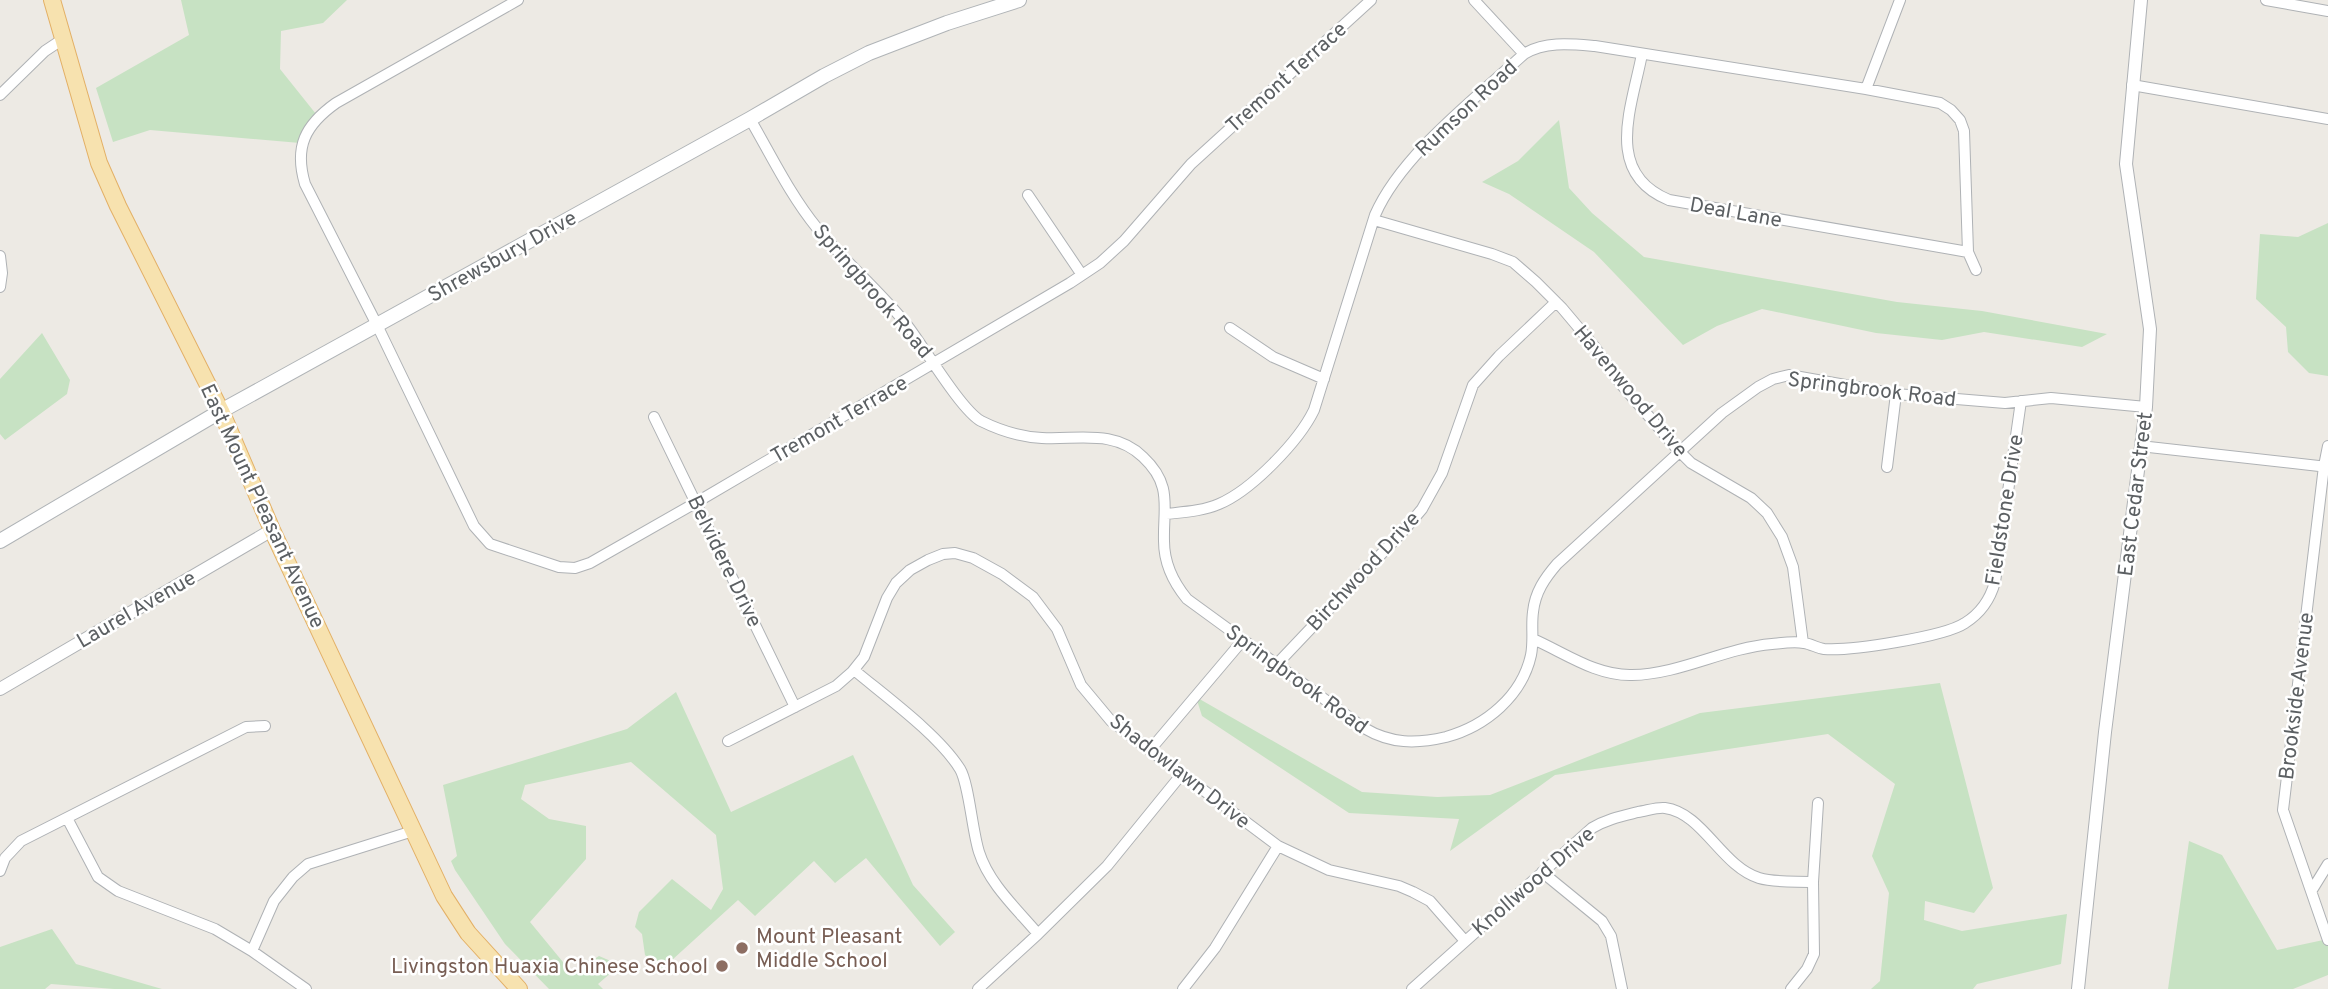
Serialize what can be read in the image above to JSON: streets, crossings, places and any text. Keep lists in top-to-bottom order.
{
  "streets": {
    "main road": ["Shrewsbury Drive", "East Mount Pleasant Avenue"],
    "street": [
      "Tremont Terrace",
      "Rumson Road",
      "Deal Lane",
      "Springbrook Road",
      "Havenwood Drive",
      "East Cedar Street",
      "Fieldstone Drive",
      "Belvidere Drive",
      "Birchwood Drive",
      "Laurel Avenue",
      "Brookside Avenue",
      "Shadowlawn Drive",
      "Knollwood Drive"
    ]
  },
  "crossings": [
    ["Tremont Terrace", "Shrewsbury Drive"],
    ["Tremont Terrace", "Springbrook Road"],
    ["Tremont Terrace", "Belvidere Drive"],
    ["Rumson Road", "Deal Lane"],
    ["Rumson Road", "Springbrook Road"],
    ["Rumson Road", "Havenwood Drive"],
    ["Shrewsbury Drive", "Springbrook Road"],
    ["Shrewsbury Drive", "East Mount Pleasant Avenue"],
    ["Springbrook Road", "Havenwood Drive"],
    ["Springbrook Road", "East Cedar Street"],
    ["Springbrook Road", "Fieldstone Drive"],
    ["Springbrook Road", "Birchwood Drive"],
    ["Havenwood Drive", "Fieldstone Drive"],
    ["Havenwood Drive", "Birchwood Drive"],
    ["East Mount Pleasant Avenue", "Laurel Avenue"],
    ["Belvidere Drive", "Shadowlawn Drive"],
    ["Shadowlawn Drive", "Knollwood Drive"]
  ],
  "places": ["Mount Pleasant Middle School", "Livingston Huaxia Chinese School"]
}
